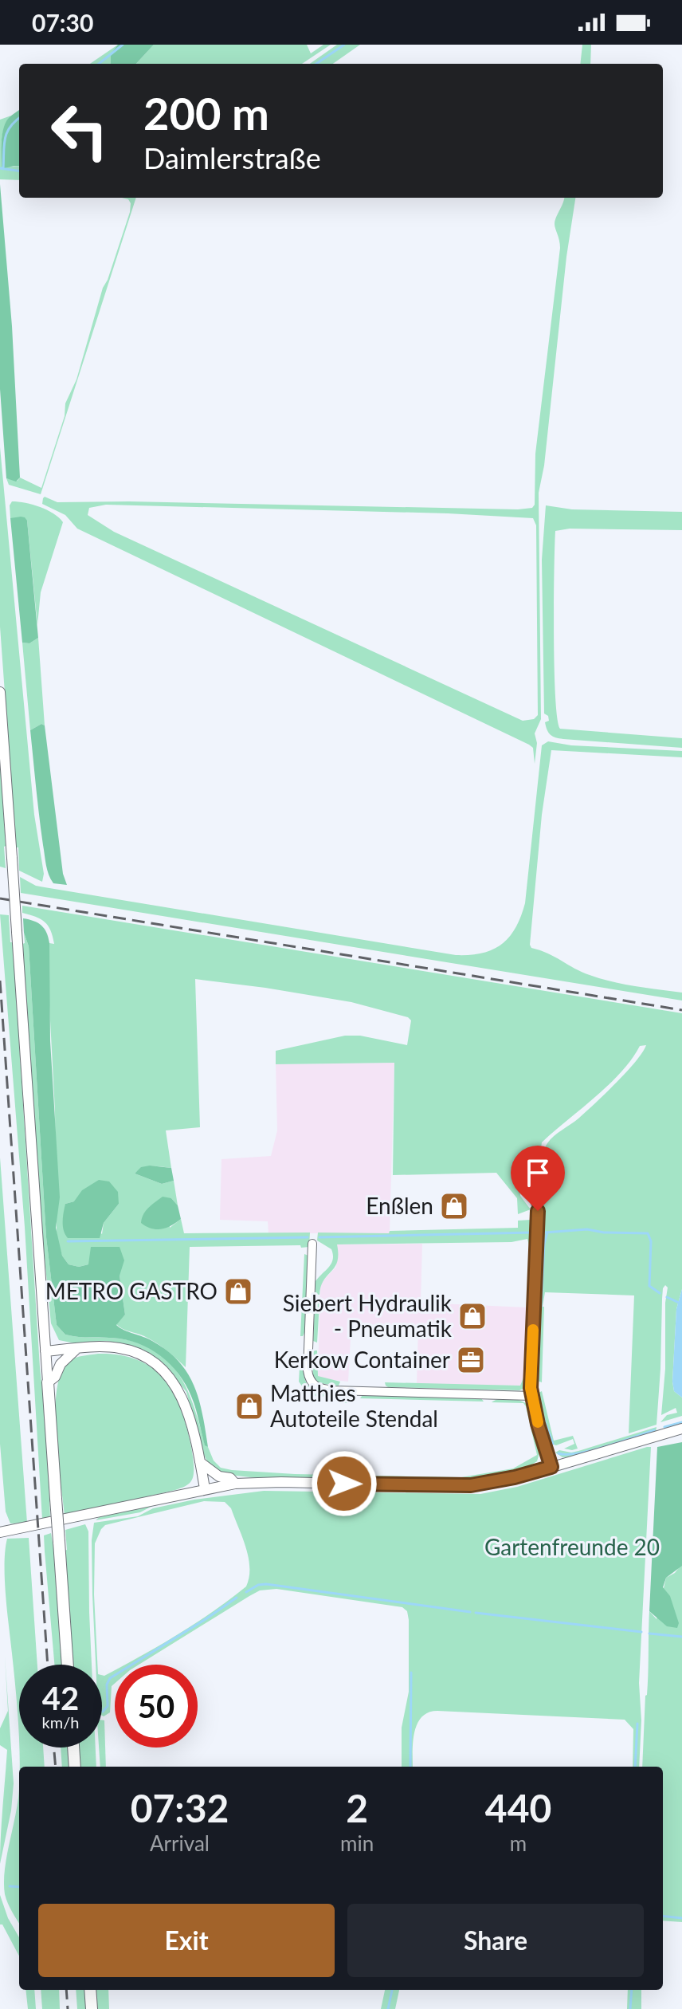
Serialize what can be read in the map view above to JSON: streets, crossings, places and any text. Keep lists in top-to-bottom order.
{
  "parks": ["Gartenfreunde 20"],
  "places": {
    "shop": [
      "Enßlen",
      "METRO GASTRO",
      "Siebert Hydraulik - Pneumatik",
      "Matthies Autoteile Stendal"
    ],
    "office": ["Kerkow Container"]
  },
  "page": {
    "status": "07:30",
    "turn": ["200 m", "Daimlerstraße"],
    "speed": "42 km/h",
    "limit": "50",
    "eta": [
      "07:32",
      "Arrival",
      "2",
      "min",
      "440",
      "m"
    ],
    "buttons": ["Exit", "Share"]
  }
}
